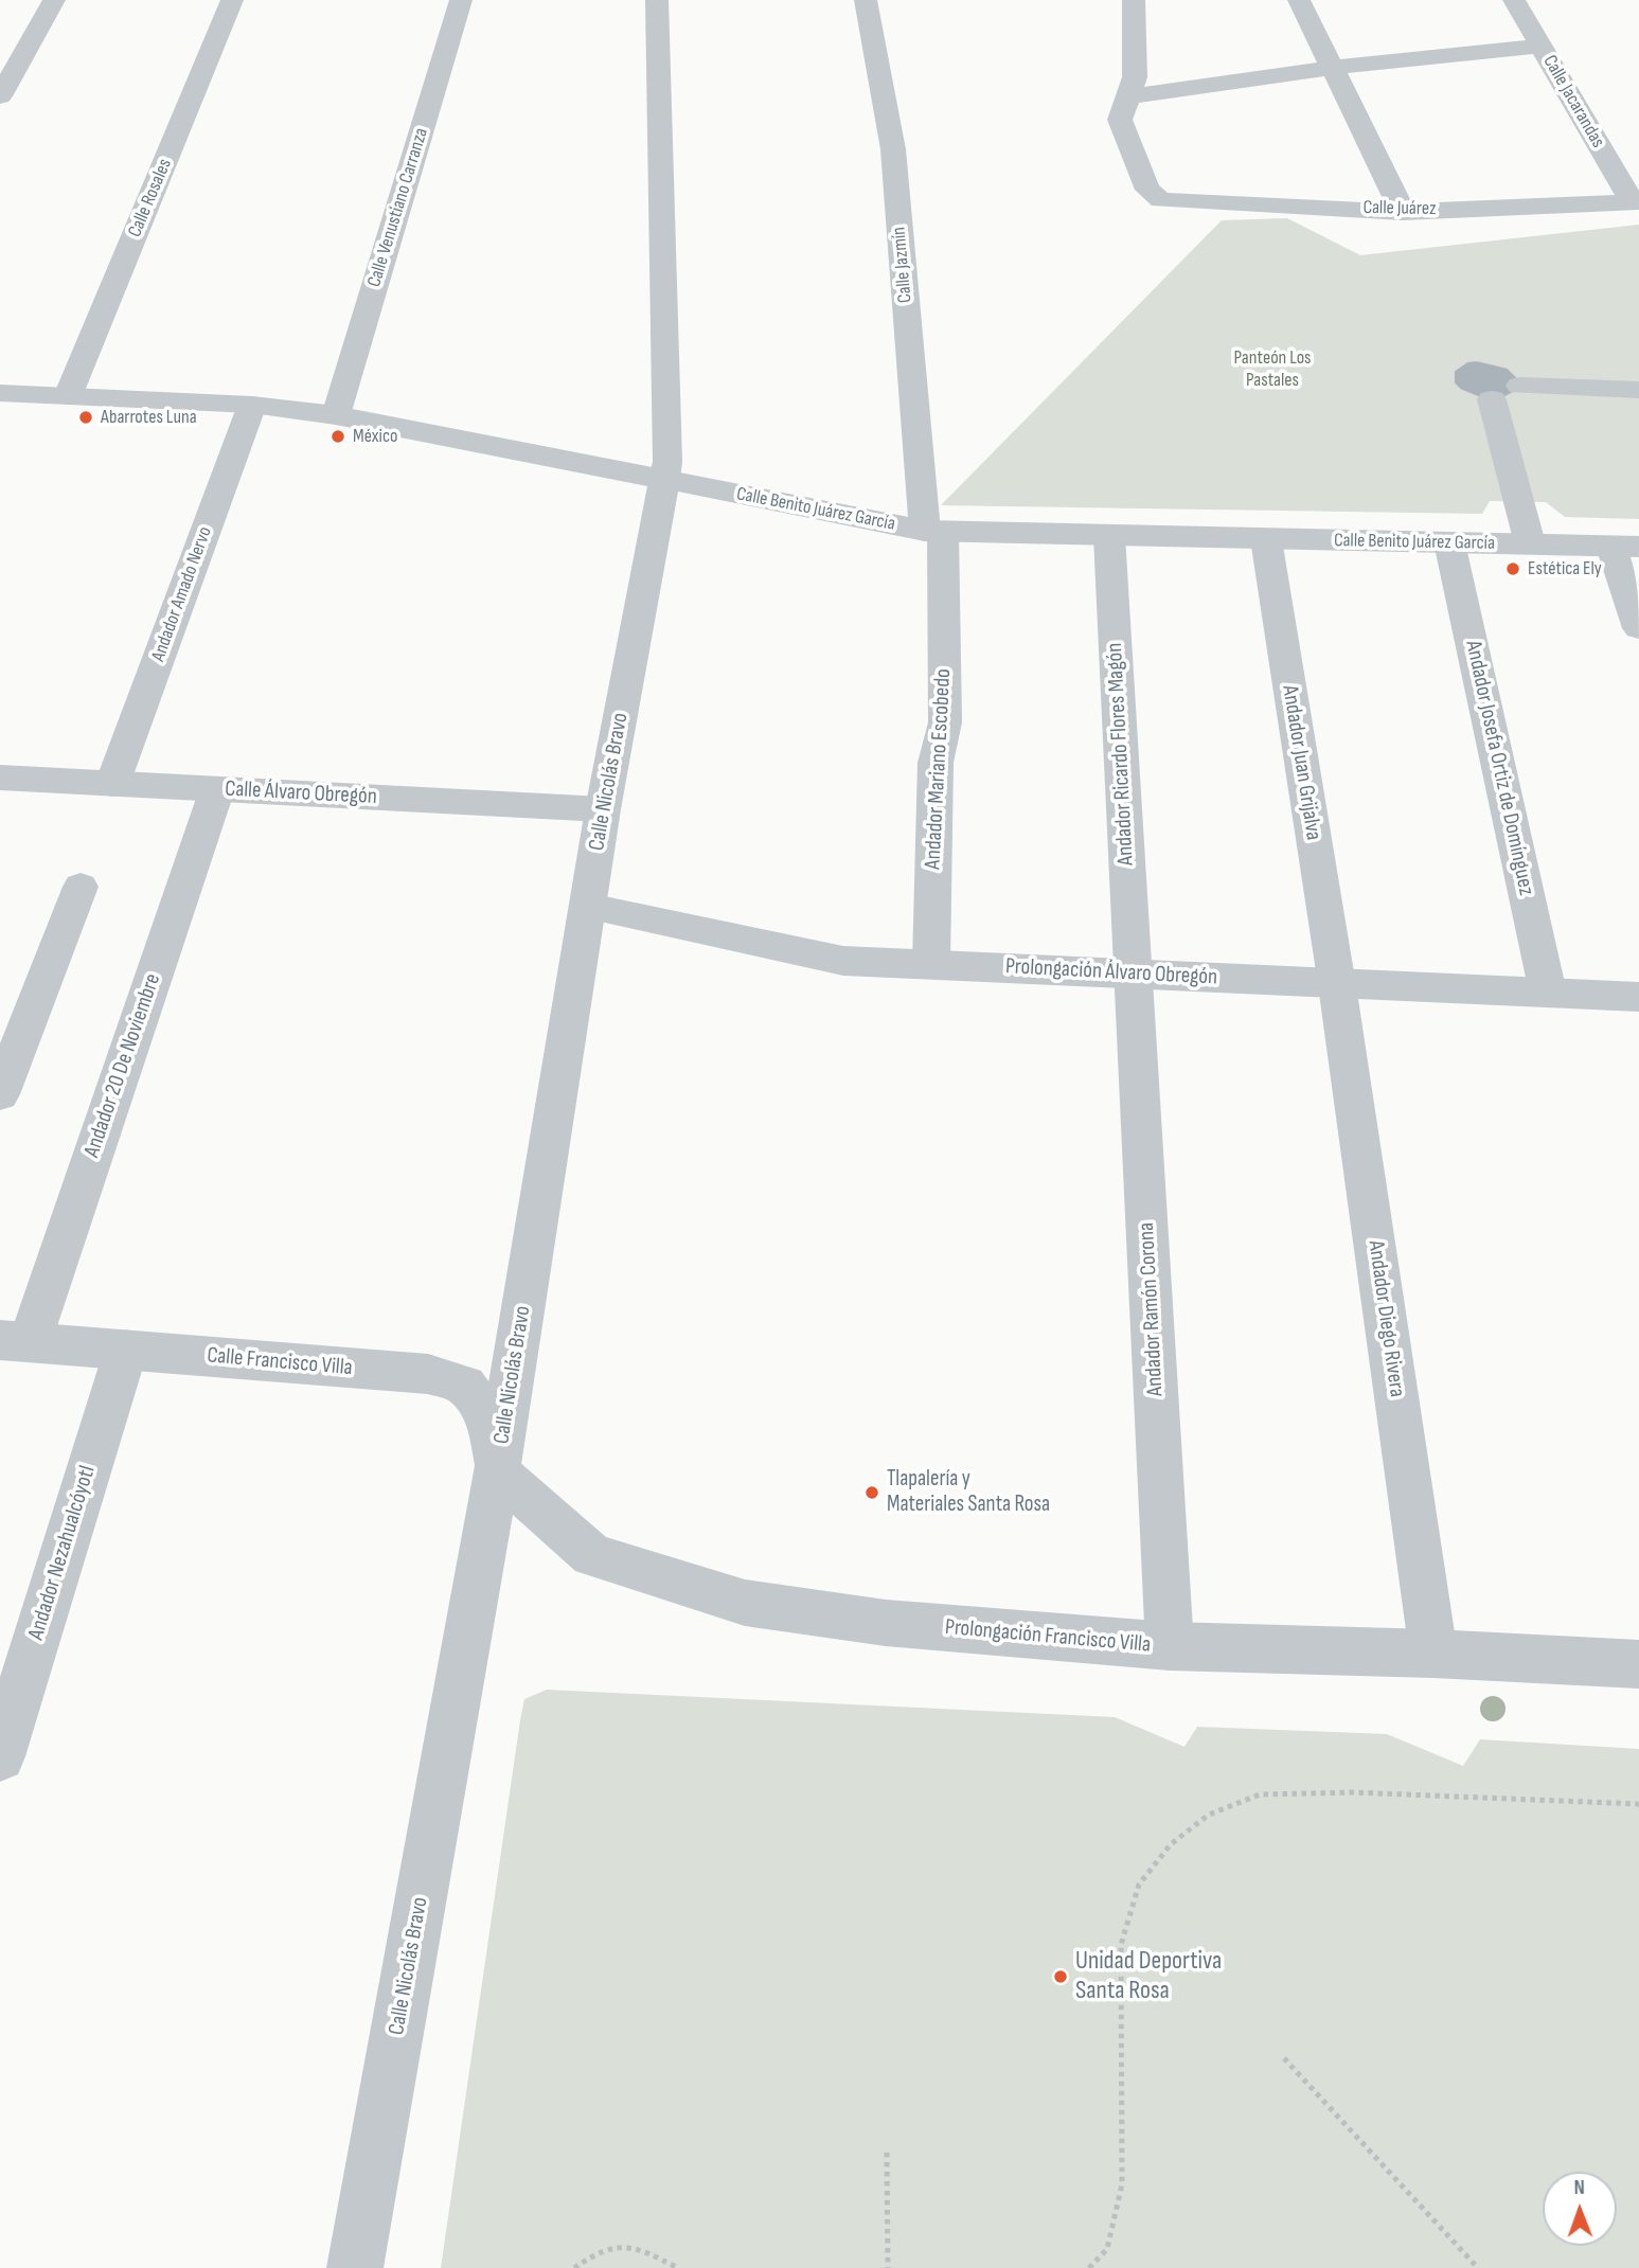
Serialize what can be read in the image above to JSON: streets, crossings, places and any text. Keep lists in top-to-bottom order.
{
  "streets": {
    "street": [
      "Calle Jacarandas",
      "Calle Rosales",
      "Calle Venustiano Carranza",
      "Calle Juárez",
      "Calle Jazmín",
      "Calle Benito Juárez García",
      "Andador Amado Nervo",
      "Andador Ricardo Flores Magón",
      "Andador Juan Grijalva",
      "Andador Josefa Ortiz de Domínguez",
      "Andador Mariano Escobedo",
      "Calle Nicolás Bravo",
      "Calle Álvaro Obregón",
      "Prolongación Álvaro Obregón",
      "Andador 20 De Noviembre",
      "Andador Ramón Corona",
      "Andador Diego Rivera",
      "Calle Francisco Villa",
      "Andador Nezahualcóyotl",
      "Prolongación Francisco Villa"
    ]
  },
  "crossings": [
    ["Calle Jacarandas", "Calle Juárez"],
    ["Calle Rosales", "Calle Benito Juárez García"],
    ["Calle Venustiano Carranza", "Calle Benito Juárez García"],
    ["Calle Jazmín", "Calle Benito Juárez García"],
    ["Calle Jazmín", "Andador Mariano Escobedo"],
    ["Calle Benito Juárez García", "Andador Amado Nervo"],
    ["Calle Benito Juárez García", "Andador Ricardo Flores Magón"],
    ["Calle Benito Juárez García", "Andador Juan Grijalva"],
    ["Calle Benito Juárez García", "Andador Josefa Ortiz de Domínguez"],
    ["Calle Benito Juárez García", "Andador Mariano Escobedo"],
    ["Calle Benito Juárez García", "Calle Nicolás Bravo"],
    ["Andador Amado Nervo", "Calle Álvaro Obregón"],
    ["Andador Ricardo Flores Magón", "Prolongación Álvaro Obregón"],
    ["Andador Ricardo Flores Magón", "Andador Ramón Corona"],
    ["Andador Juan Grijalva", "Prolongación Álvaro Obregón"],
    ["Andador Juan Grijalva", "Andador Diego Rivera"],
    ["Andador Josefa Ortiz de Domínguez", "Prolongación Álvaro Obregón"],
    ["Andador Mariano Escobedo", "Prolongación Álvaro Obregón"],
    ["Calle Nicolás Bravo", "Calle Álvaro Obregón"],
    ["Calle Nicolás Bravo", "Prolongación Álvaro Obregón"],
    ["Calle Nicolás Bravo", "Calle Francisco Villa"],
    ["Calle Nicolás Bravo", "Prolongación Francisco Villa"],
    ["Calle Álvaro Obregón", "Andador 20 De Noviembre"],
    ["Prolongación Álvaro Obregón", "Andador Ramón Corona"],
    ["Prolongación Álvaro Obregón", "Andador Diego Rivera"],
    ["Andador 20 De Noviembre", "Calle Francisco Villa"],
    ["Andador Ramón Corona", "Prolongación Francisco Villa"],
    ["Andador Diego Rivera", "Prolongación Francisco Villa"],
    ["Calle Francisco Villa", "Andador Nezahualcóyotl"],
    ["Calle Francisco Villa", "Prolongación Francisco Villa"]
  ],
  "parks": ["Panteón Los Pastales"],
  "places": [
    "Abarrotes Luna",
    "México",
    "Estética Ely",
    "Tlapalería y Materiales Santa Rosa",
    "Unidad Deportiva Santa Rosa"
  ],
  "north": "top"
}
